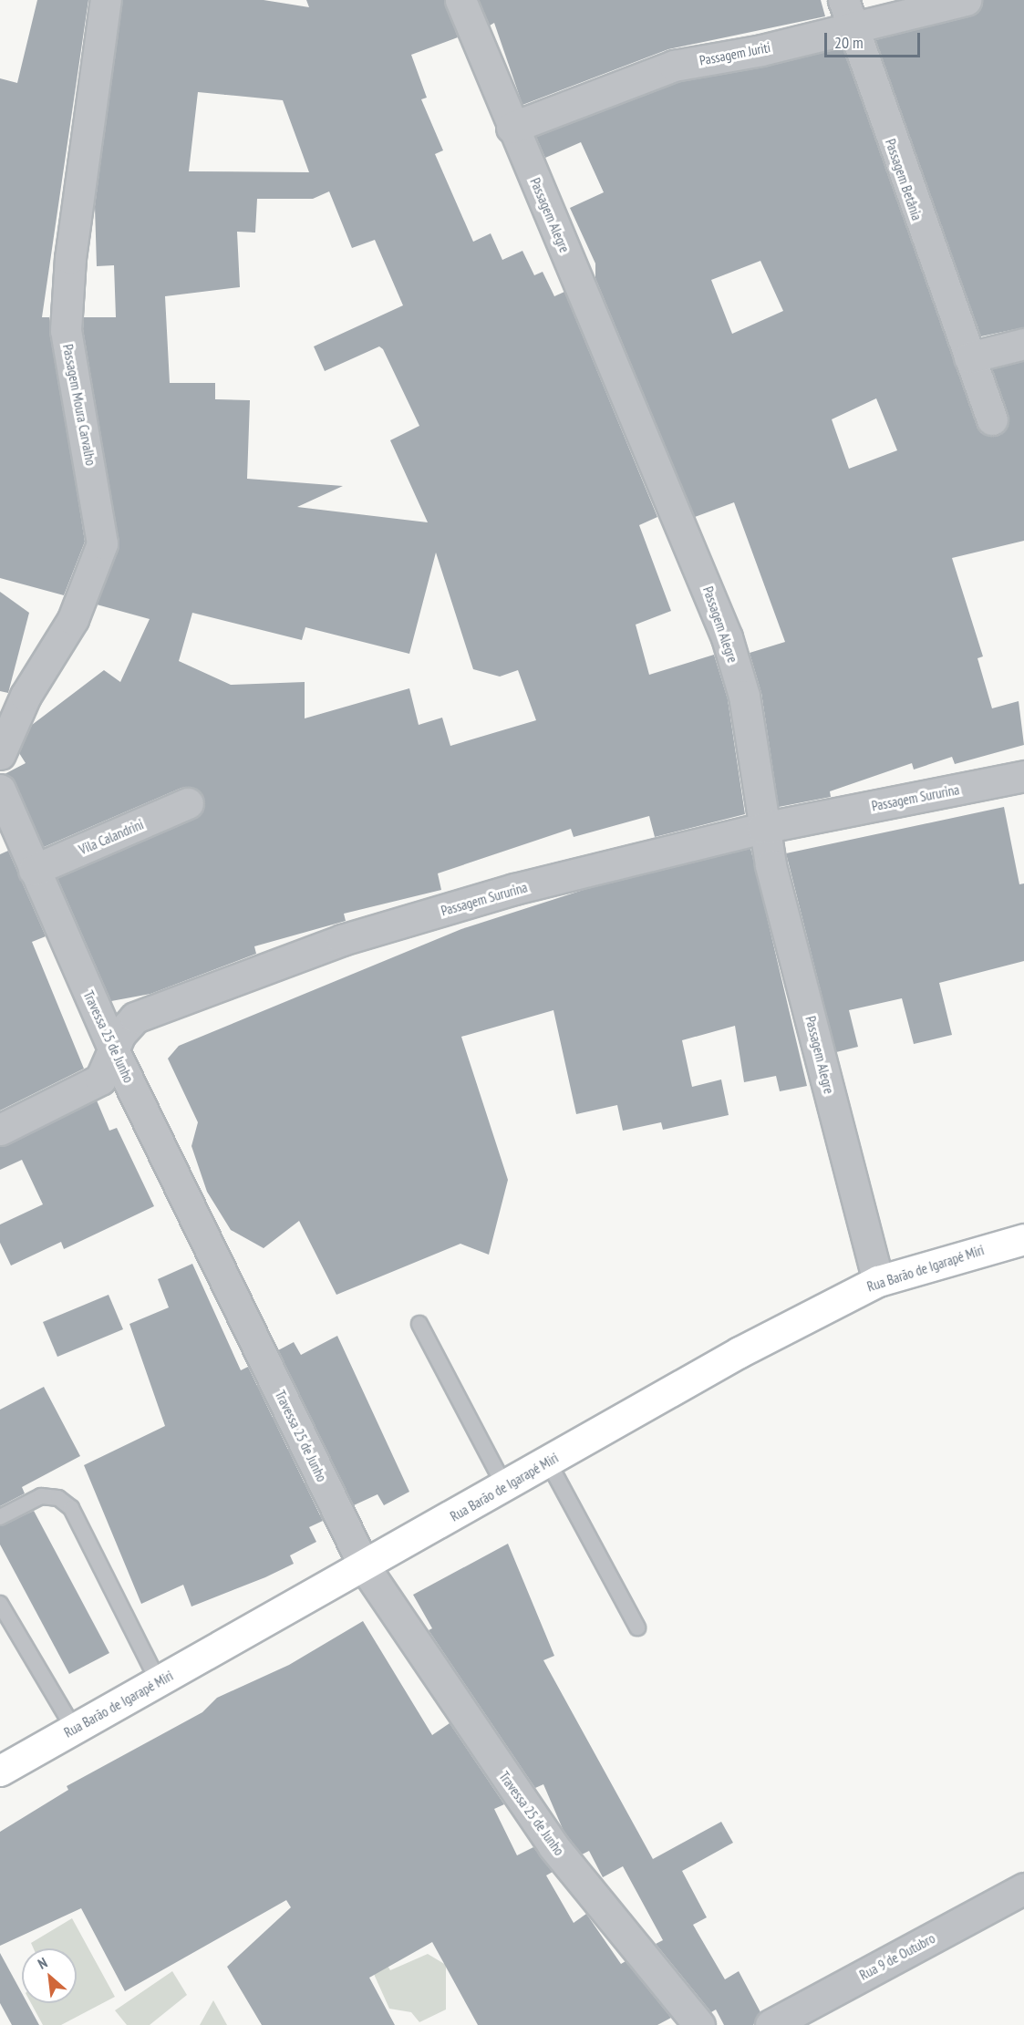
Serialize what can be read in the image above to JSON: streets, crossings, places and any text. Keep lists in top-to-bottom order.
{
  "streets": {
    "main road": ["Rua Barão de Igarapé Miri"],
    "street": [
      "Passagem Juriti",
      "Passagem Betânia",
      "Passagem Alegre",
      "Passagem Moura Carvalho",
      "Passagem Sururina",
      "Vila Calandrini",
      "Travessa 25 de Junho",
      "Rua 9 de Outubro"
    ]
  },
  "crossings": [
    ["Passagem Juriti", "Passagem Betânia"],
    ["Passagem Juriti", "Passagem Alegre"],
    ["Passagem Alegre", "Passagem Sururina"],
    ["Passagem Alegre", "Rua Barão de Igarapé Miri"],
    ["Passagem Sururina", "Travessa 25 de Junho"],
    ["Vila Calandrini", "Travessa 25 de Junho"],
    ["Travessa 25 de Junho", "Rua Barão de Igarapé Miri"]
  ],
  "scale_bar": "20 m",
  "north": "top left"
}
